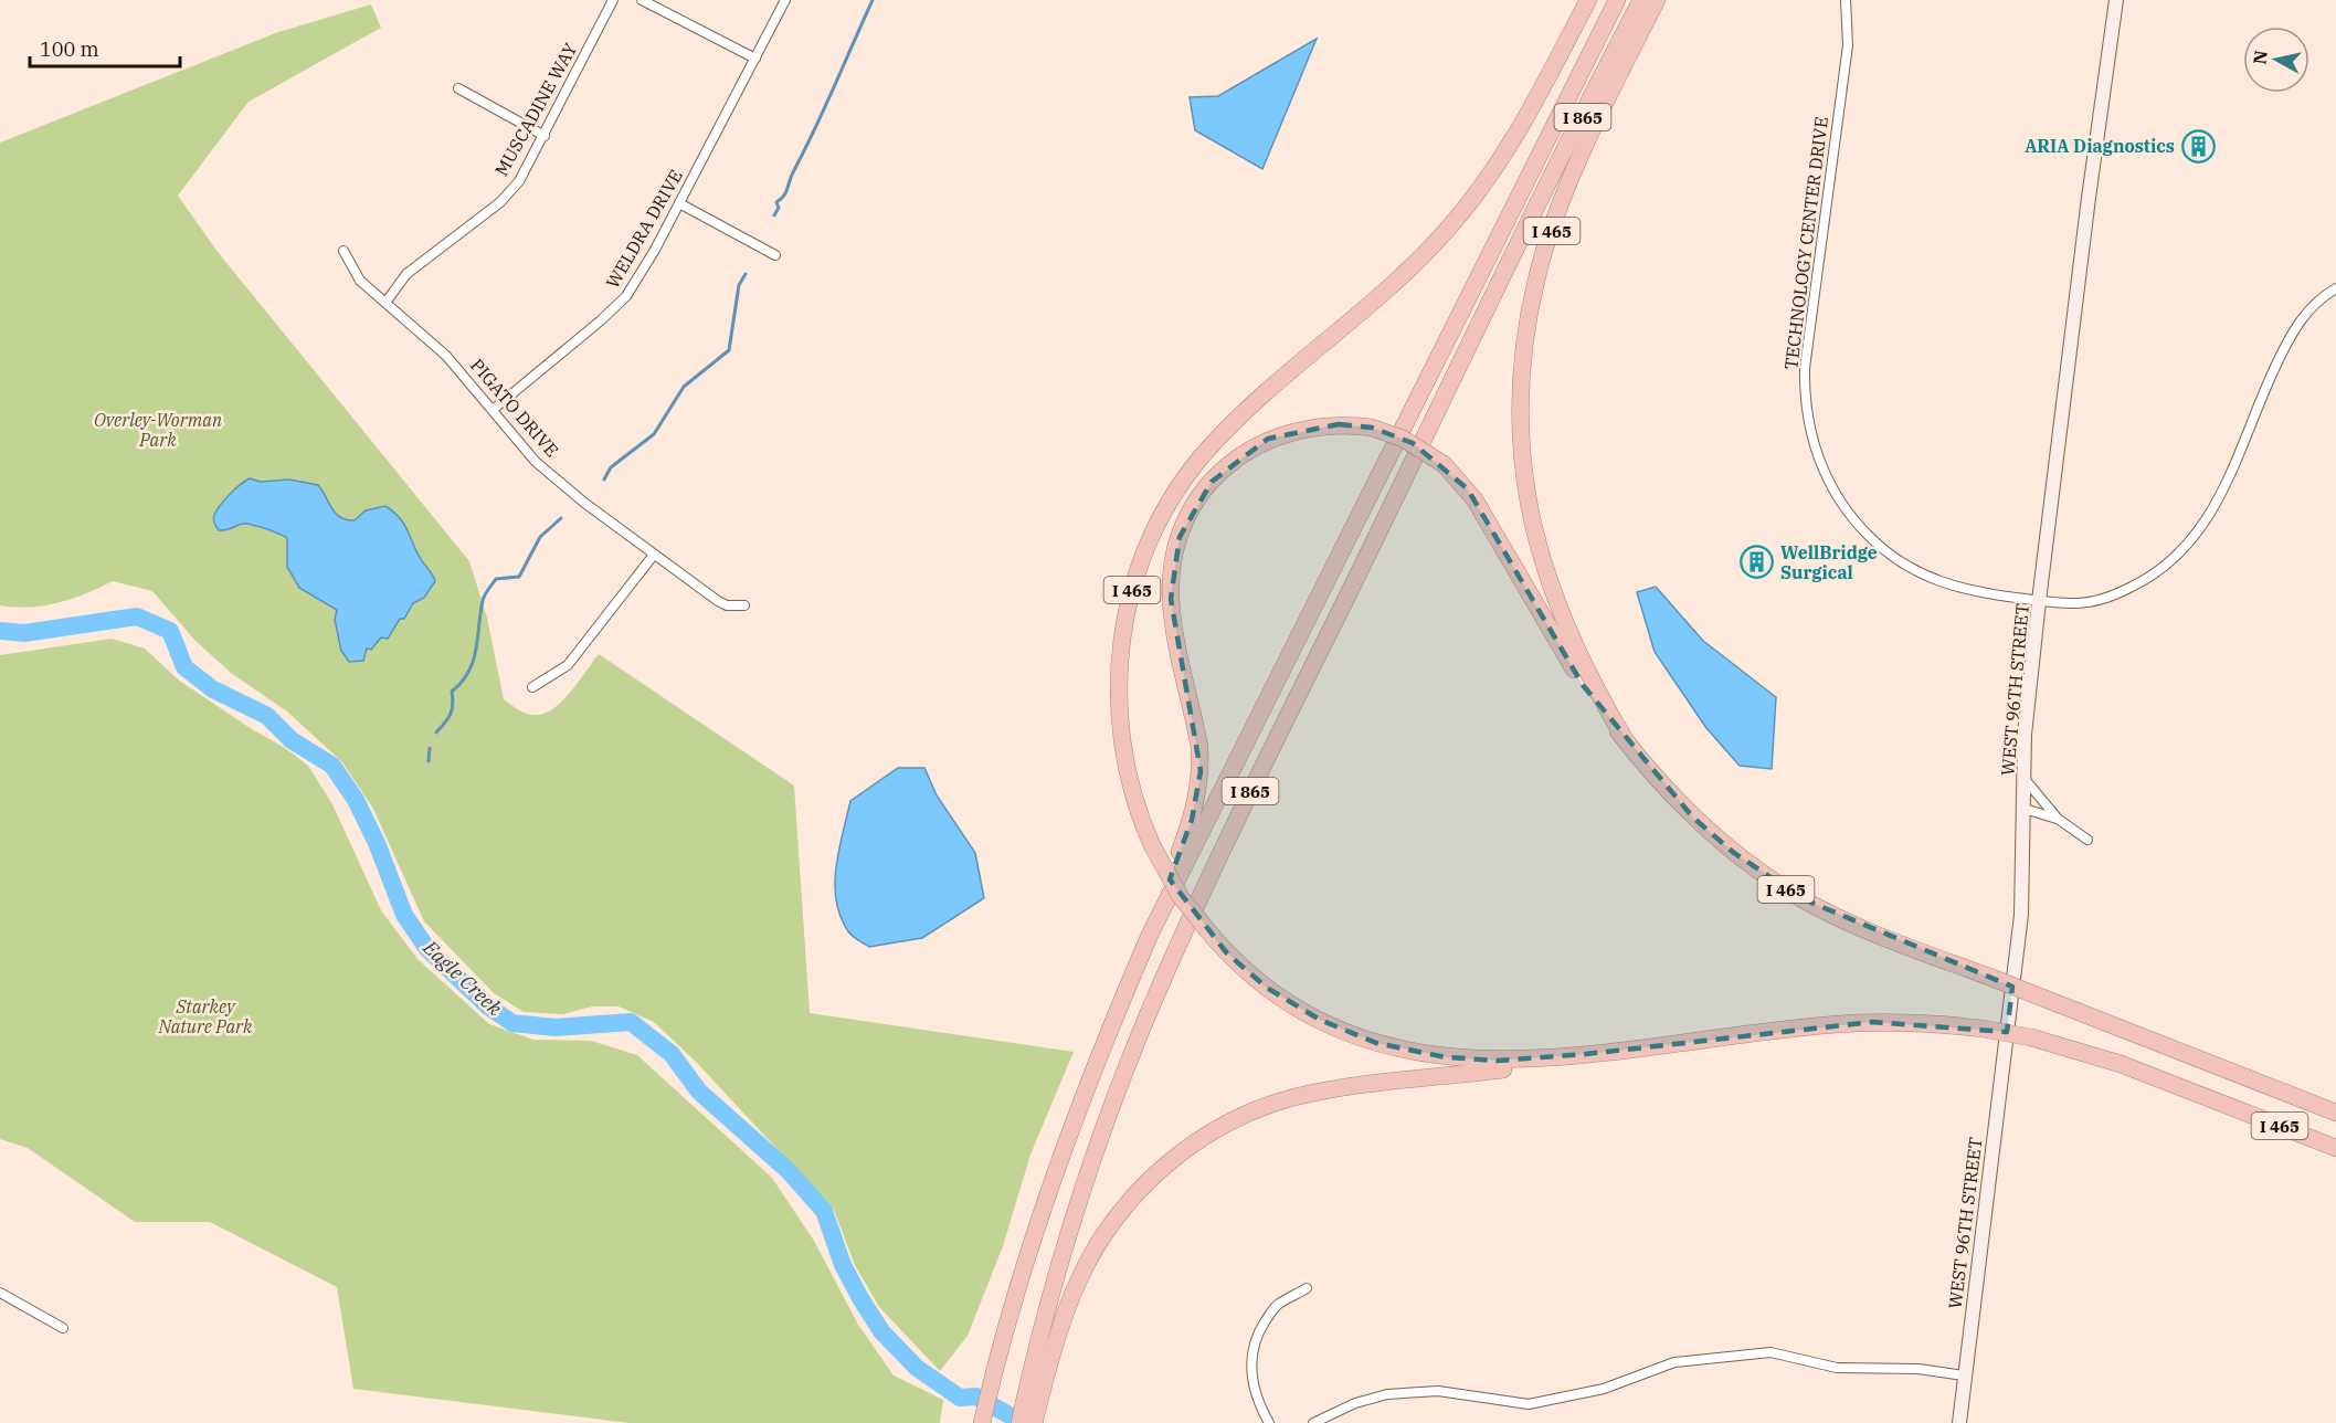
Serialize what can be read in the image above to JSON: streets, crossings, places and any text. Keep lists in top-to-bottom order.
{
  "streets": {
    "highway": ["I 865", "I 465"],
    "main road": ["WEST 96TH STREET"],
    "street": [
      "MUSCADINE WAY",
      "WELDRA DRIVE",
      "TECHNOLOGY CENTER DRIVE",
      "PIGATO DRIVE"
    ]
  },
  "crossings": [
    ["MUSCADINE WAY", "PIGATO DRIVE"],
    ["WELDRA DRIVE", "PIGATO DRIVE"],
    ["TECHNOLOGY CENTER DRIVE", "WEST 96TH STREET"]
  ],
  "water": ["Eagle Creek"],
  "parks": ["Overley-Worman Park", "Starkey Nature Park"],
  "places": {
    "building": ["ARIA Diagnostics", "WellBridge Surgical"]
  },
  "scale_bar": "100 m",
  "north": "left"
}
